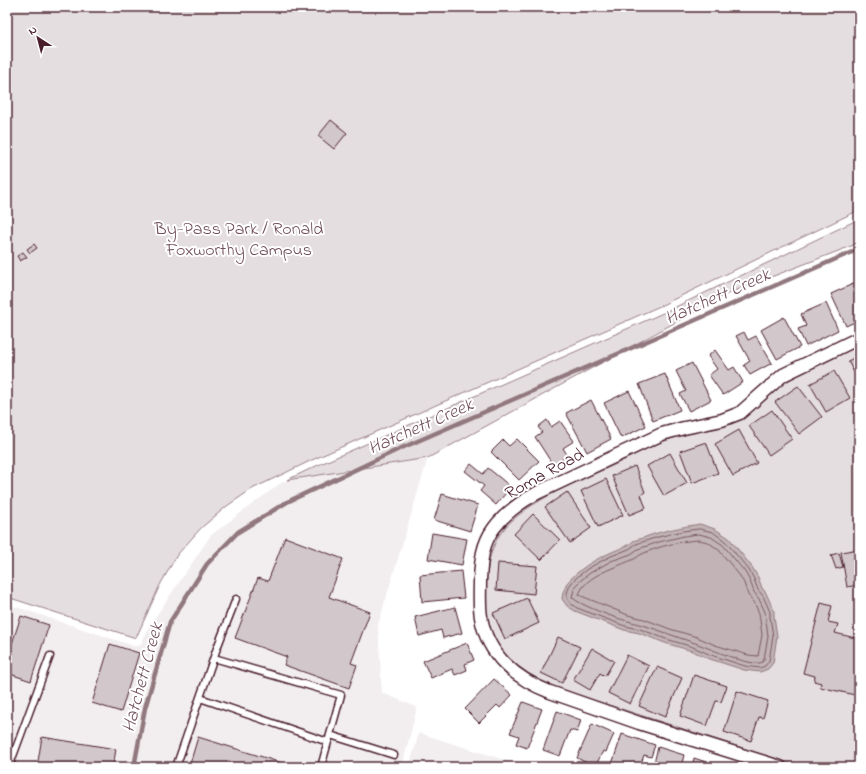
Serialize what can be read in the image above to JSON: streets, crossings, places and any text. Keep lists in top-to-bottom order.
{
  "streets": {
    "street": ["Roma Road"]
  },
  "water": ["Hatchett Creek"],
  "parks": ["By-Pass Park / Ronald Foxworthy Campus"],
  "north": "top left"
}
